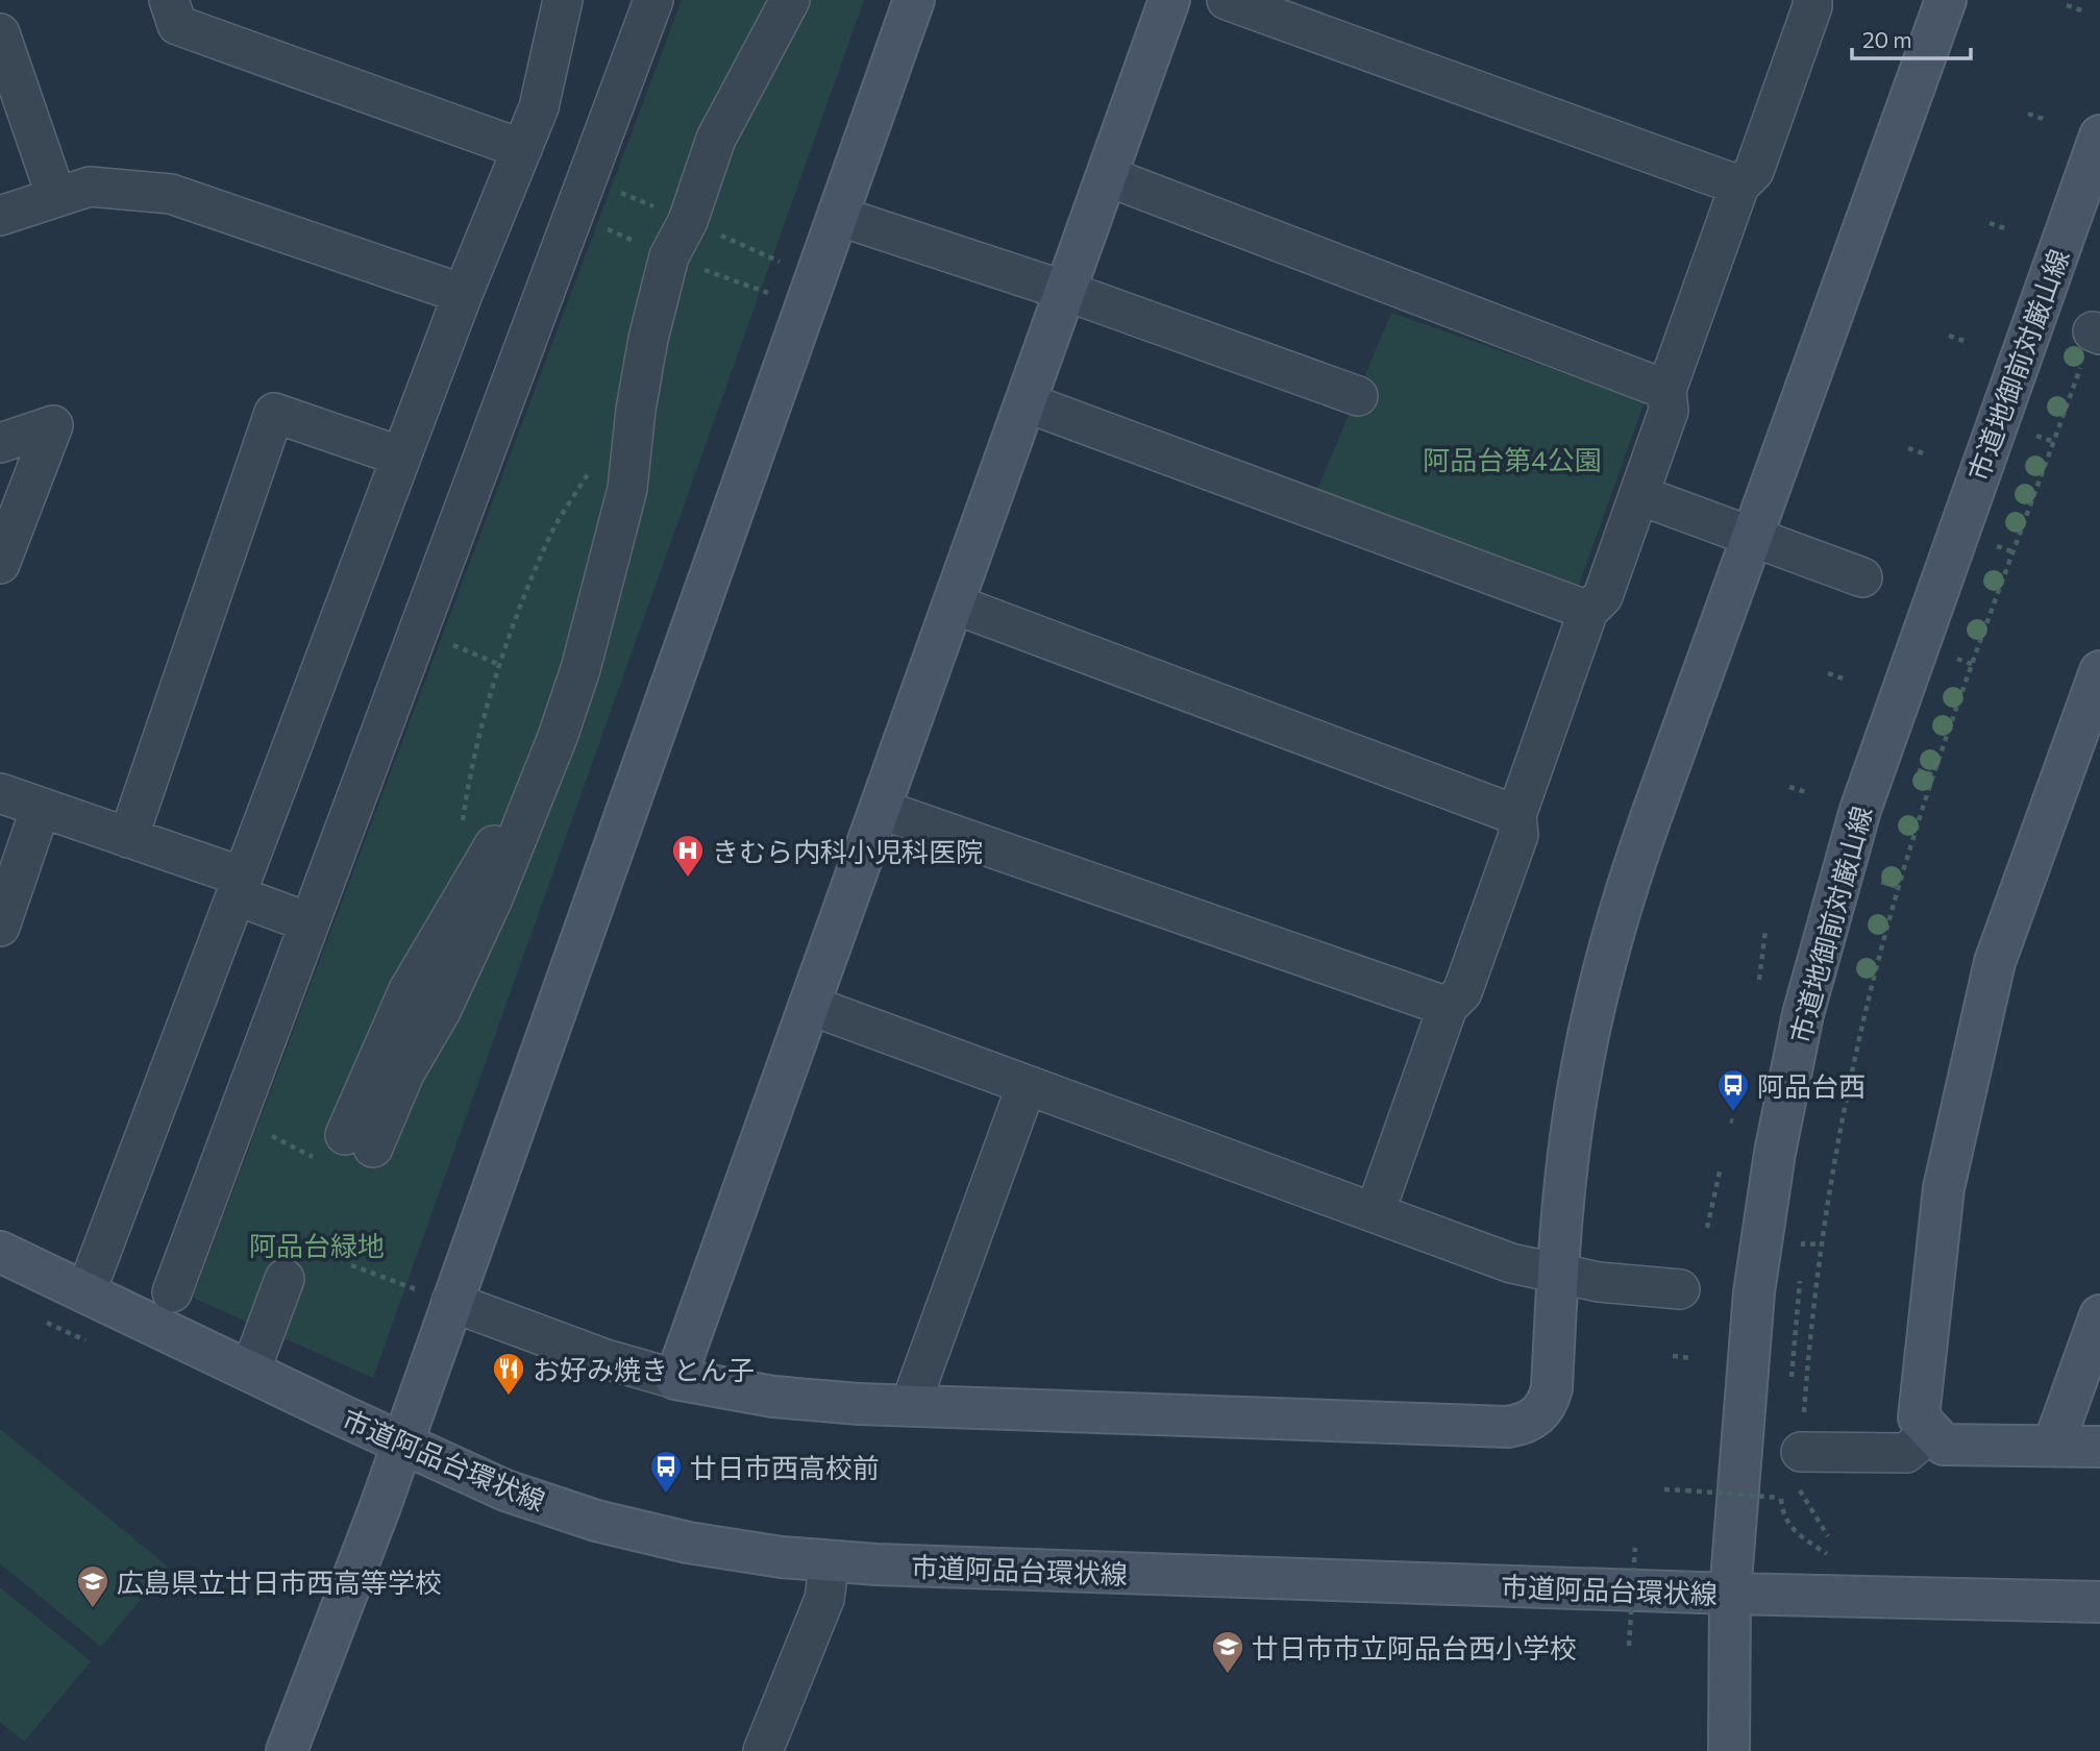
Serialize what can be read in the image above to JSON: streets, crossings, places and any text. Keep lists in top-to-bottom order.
{
  "streets": {
    "street": ["市道地御前対厳山線", "市道阿品台環状線"]
  },
  "crossings": [
    ["市道地御前対厳山線", "市道阿品台環状線"]
  ],
  "parks": ["阿品台第4公園", "阿品台緑地"],
  "places": {
    "hospital": ["きむら内科小児科医院"],
    "bus stop": ["阿品台西", "廿日市西高校前"],
    "restaurant": ["お好み焼き とん子"],
    "school or university": ["広島県立廿日市西高等学校", "廿日市市立阿品台西小学校"]
  },
  "scale_bar": "20 m"
}
